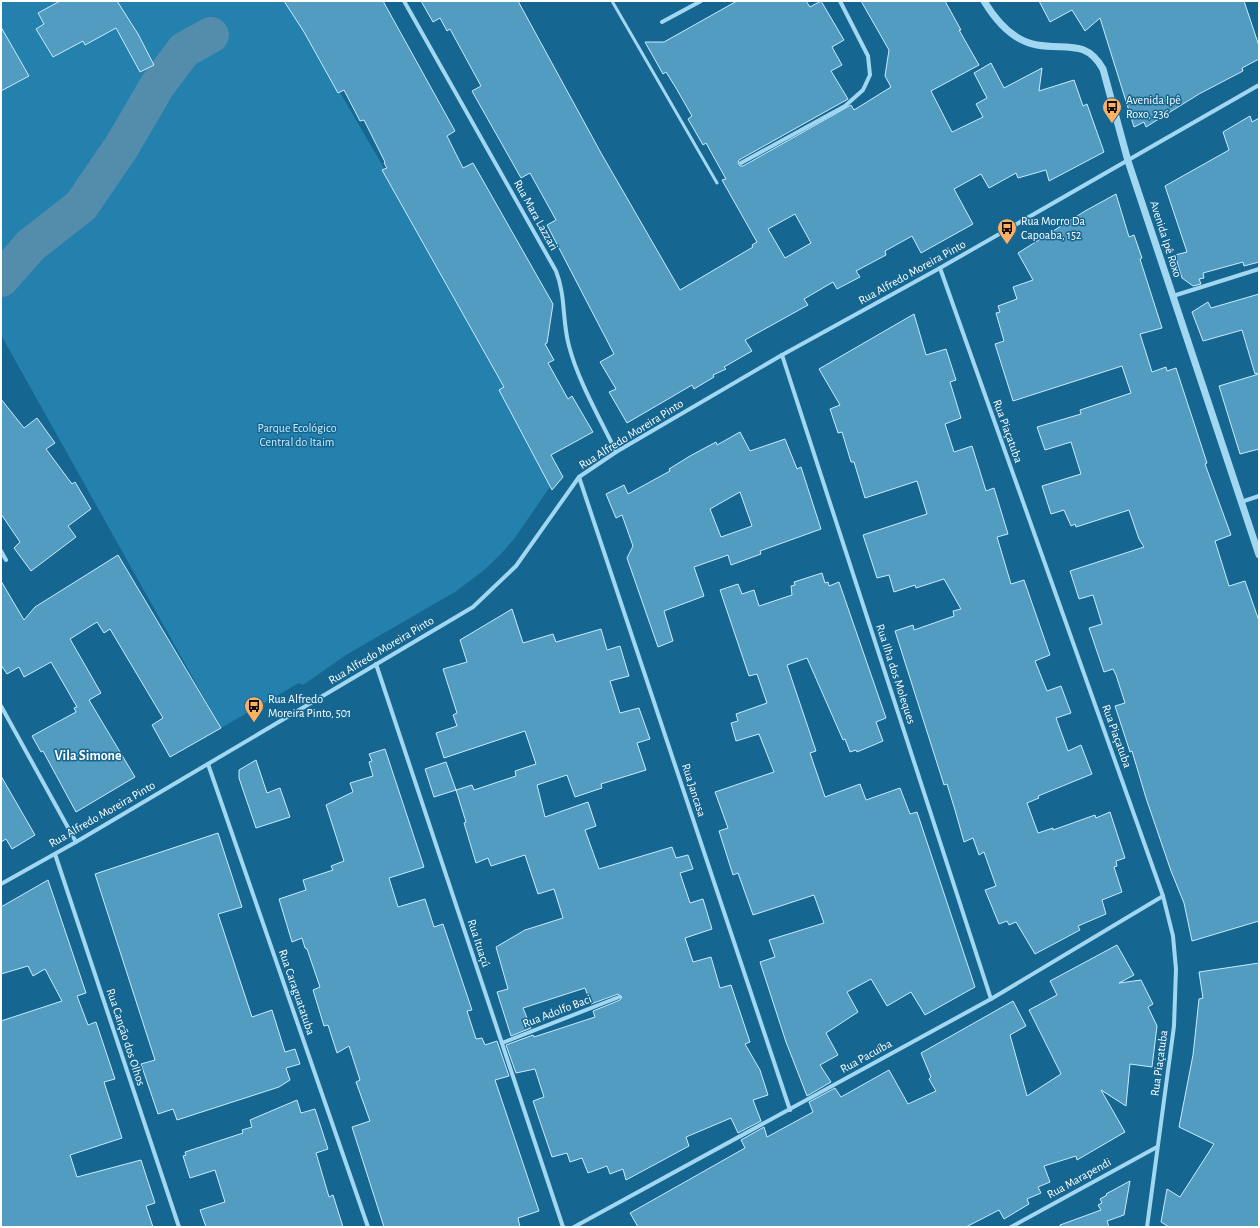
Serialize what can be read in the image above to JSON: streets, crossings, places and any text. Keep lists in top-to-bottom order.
{
  "streets": {
    "street": [
      "Rua Mara Lazzari",
      "Avenida Ipê Roxo",
      "Rua Alfredo Moreira Pinto",
      "Rua Piaçatuba",
      "Rua Ilha dos Moleques",
      "Rua Jancasa",
      "Rua Ituaçú",
      "Rua Caraguatatuba",
      "Rua Adolfo Baci",
      "Rua Canção dos Olhos",
      "Rua Pacuíba",
      "Rua Marapendi"
    ]
  },
  "crossings": [
    ["Rua Mara Lazzari", "Rua Alfredo Moreira Pinto"],
    ["Avenida Ipê Roxo", "Rua Alfredo Moreira Pinto"],
    ["Rua Alfredo Moreira Pinto", "Rua Piaçatuba"],
    ["Rua Alfredo Moreira Pinto", "Rua Ilha dos Moleques"],
    ["Rua Alfredo Moreira Pinto", "Rua Jancasa"],
    ["Rua Alfredo Moreira Pinto", "Rua Ituaçú"],
    ["Rua Alfredo Moreira Pinto", "Rua Caraguatatuba"],
    ["Rua Alfredo Moreira Pinto", "Rua Canção dos Olhos"],
    ["Rua Piaçatuba", "Rua Pacuíba"],
    ["Rua Piaçatuba", "Rua Marapendi"],
    ["Rua Ilha dos Moleques", "Rua Pacuíba"],
    ["Rua Jancasa", "Rua Pacuíba"],
    ["Rua Ituaçú", "Rua Adolfo Baci"]
  ],
  "districts": ["Vila Simone"],
  "parks": ["Parque Ecológico Central do Itaim"],
  "places": {
    "bus stop": ["Avenida Ipê Roxo, 236", "Rua Morro Da Capoaba, 152", "Rua Alfredo Moreira Pinto, 501"]
  }
}
